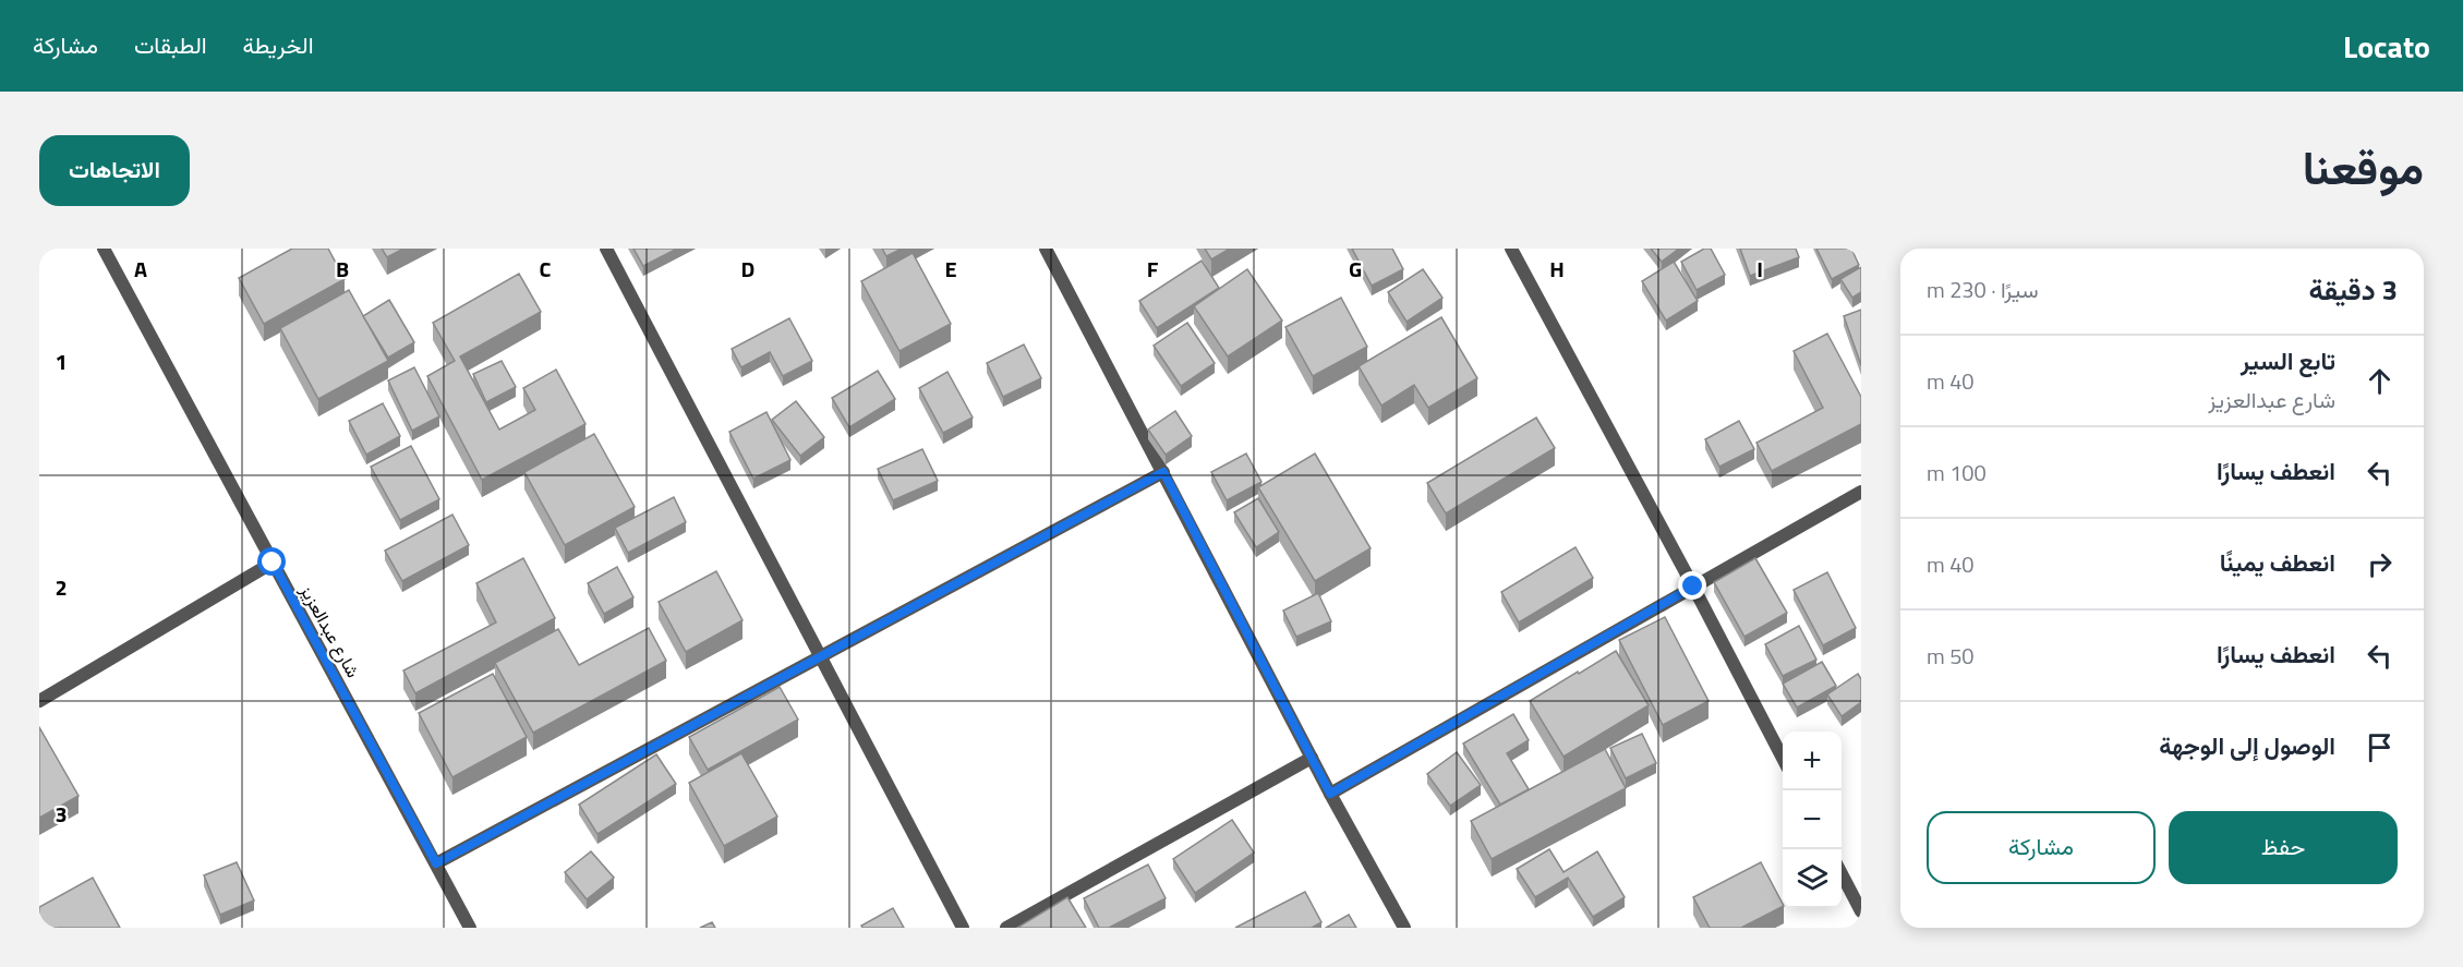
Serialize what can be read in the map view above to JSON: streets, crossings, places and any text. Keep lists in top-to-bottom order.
{
  "streets": {
    "street": ["شارع عبدالعزيز"]
  },
  "page": {
    "header": "Locato",
    "nav": ["الخريطة", "الطبقات", "مشاركة"],
    "title": "موقعنا",
    "buttons": [
      "الاتجاهات",
      ["حفظ", "مشاركة"]
    ],
    "heading": ["3 دقيقة", "سيرًا · 230 m"],
    "list": [
      ["تابع السير", "شارع عبدالعزيز", "40 m"],
      ["انعطف يسارًا", "100 m"],
      ["انعطف يمينًا", "40 m"],
      ["انعطف يسارًا", "50 m"],
      "الوصول إلى الوجهة"
    ],
    "map_buttons": ["+", "−"]
  },
  "grid": {
    "columns": [
      "A",
      "B",
      "C",
      "D",
      "E",
      "F",
      "G",
      "H",
      "I"
    ],
    "rows": ["1", "2", "3"]
  }
}
